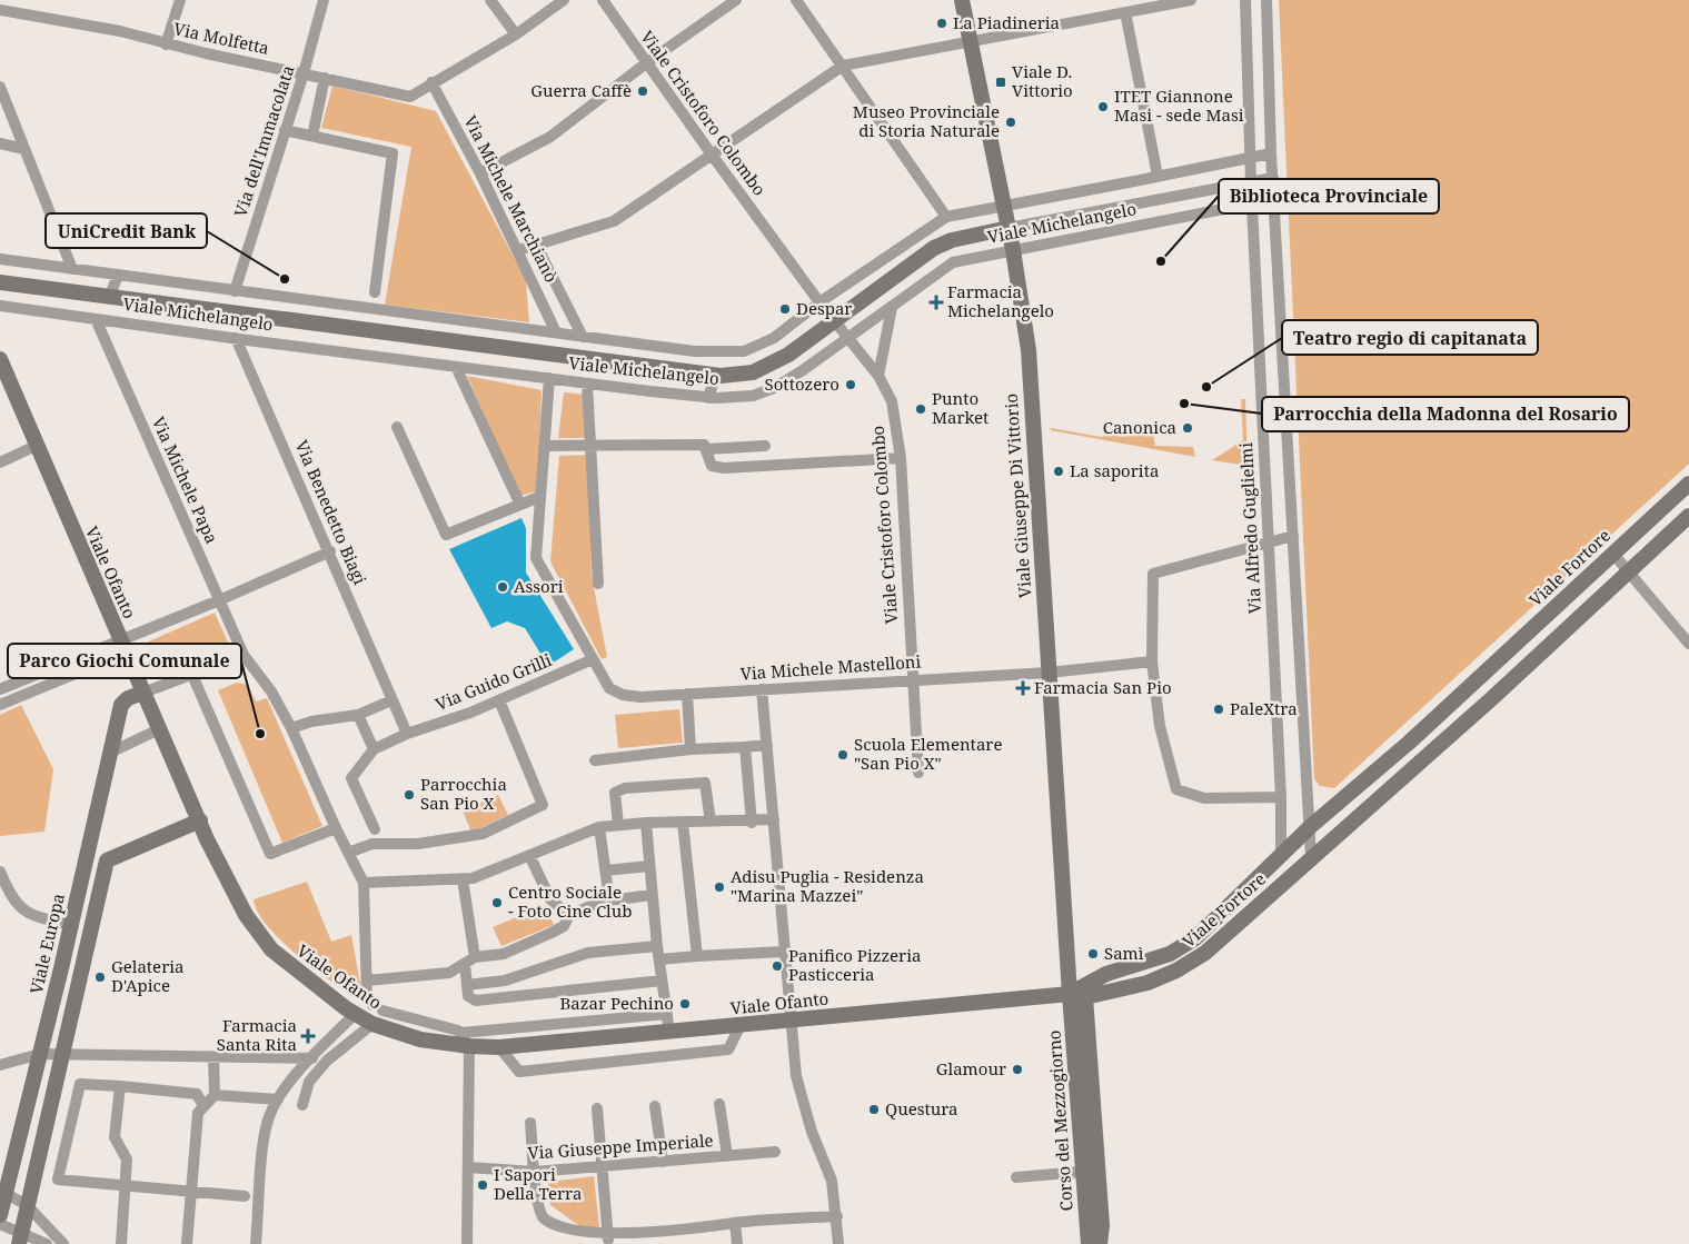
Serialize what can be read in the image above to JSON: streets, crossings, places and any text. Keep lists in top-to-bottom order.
{
  "streets": {
    "main road": [
      "Viale Michelangelo",
      "Viale Giuseppe Di Vittorio",
      "Viale Fortore",
      "Viale Ofanto",
      "Viale Europa",
      "Corso del Mezzogiorno"
    ],
    "street": [
      "Via Molfetta",
      "Viale Cristoforo Colombo",
      "Via dell'Immacolata",
      "Via Michele Marchianò",
      "Via Michele Papa",
      "Via Benedetto Biagi",
      "Via Alfredo Guglielmi",
      "Via Michele Mastelloni",
      "Via Guido Grilli",
      "Via Giuseppe Imperiale"
    ]
  },
  "crossings": [
    ["Via Molfetta", "Via dell'Immacolata"],
    ["Via Molfetta", "Via Michele Marchianò"],
    ["Viale Cristoforo Colombo", "Viale Michelangelo"],
    ["Viale Cristoforo Colombo", "Via Michele Mastelloni"],
    ["Via dell'Immacolata", "Viale Michelangelo"],
    ["Via Michele Marchianò", "Viale Michelangelo"],
    ["Viale Michelangelo", "Via Michele Papa"],
    ["Viale Michelangelo", "Viale Giuseppe Di Vittorio"],
    ["Viale Michelangelo", "Via Benedetto Biagi"],
    ["Viale Michelangelo", "Via Alfredo Guglielmi"],
    ["Viale Michelangelo", "Via Michele Mastelloni"],
    ["Viale Giuseppe Di Vittorio", "Viale Fortore"],
    ["Viale Giuseppe Di Vittorio", "Viale Ofanto"],
    ["Viale Giuseppe Di Vittorio", "Via Michele Mastelloni"],
    ["Viale Giuseppe Di Vittorio", "Corso del Mezzogiorno"],
    ["Via Benedetto Biagi", "Via Guido Grilli"],
    ["Via Alfredo Guglielmi", "Viale Fortore"],
    ["Viale Fortore", "Viale Ofanto"],
    ["Viale Fortore", "Corso del Mezzogiorno"],
    ["Viale Ofanto", "Viale Europa"],
    ["Viale Ofanto", "Corso del Mezzogiorno"],
    ["Via Michele Mastelloni", "Via Guido Grilli"]
  ],
  "places": {
    "other": [
      "La Piadineria",
      "Guerra Caffè",
      "ITET Giannone Masi - sede Masi",
      "Museo Provinciale di Storia Naturale",
      "Biblioteca Provinciale",
      "UniCredit Bank",
      "Despar",
      "Sottozero",
      "Teatro regio di capitanata",
      "Parrocchia della Madonna del Rosario",
      "Punto Market",
      "Canonica",
      "La saporita",
      "Assori",
      "PaleXtra",
      "Parco Giochi Comunale",
      "Scuola Elementare \"San Pio X\"",
      "Parrocchia San Pio X",
      "Adisu Puglia - Residenza \"Marina Mazzei\"",
      "Centro Sociale - Foto Cine Club",
      "Samì",
      "Panifico Pizzeria Pasticceria",
      "Gelateria D'Apice",
      "Bazar Pechino",
      "Glamour",
      "Questura",
      "I Sapori Della Terra"
    ],
    "transit": ["Viale D. Vittorio"],
    "health": ["Farmacia Michelangelo", "Farmacia San Pio", "Farmacia Santa Rita"]
  }
}
